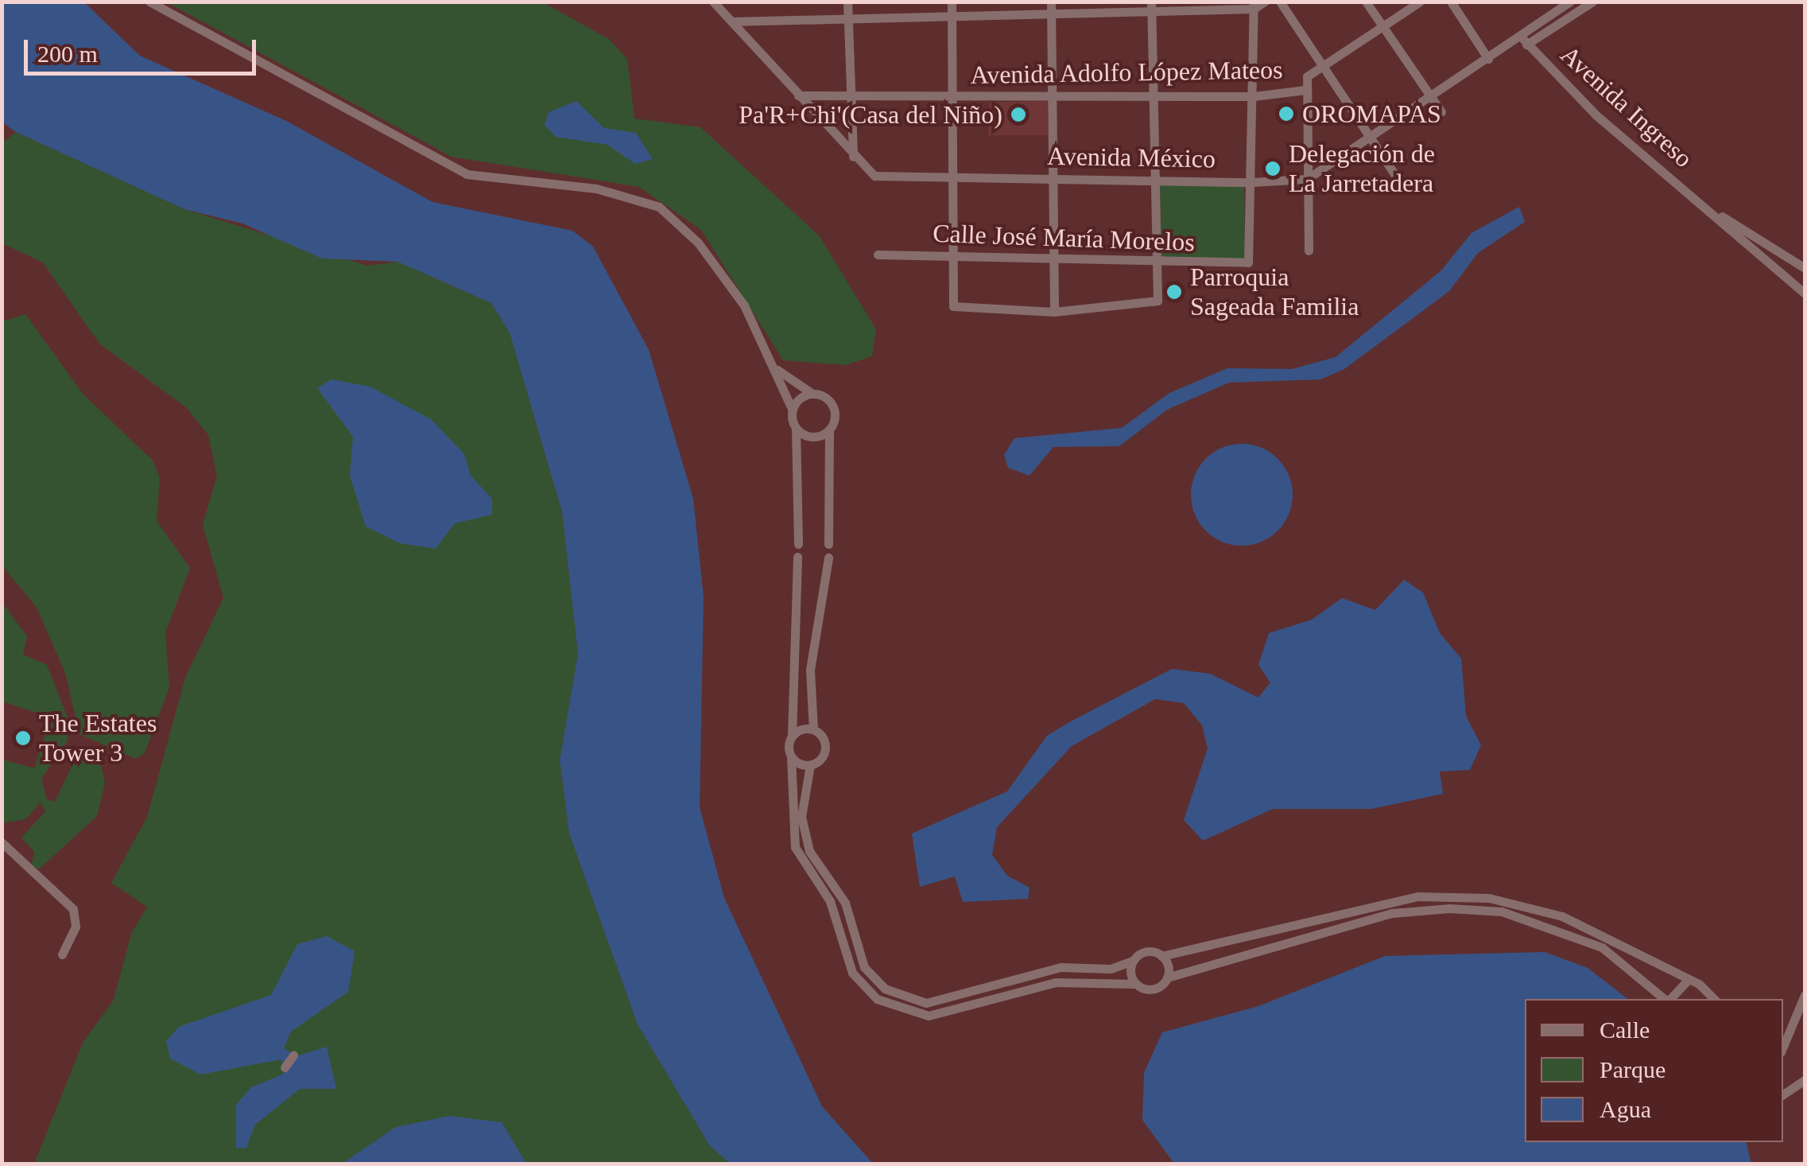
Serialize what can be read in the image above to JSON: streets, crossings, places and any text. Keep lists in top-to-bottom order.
{
  "streets": {
    "street": [
      "Avenida Adolfo López Mateos",
      "Avenida Ingreso",
      "Avenida México",
      "Calle José María Morelos"
    ]
  },
  "crossings": [
    ["Avenida Adolfo López Mateos", "Avenida México"],
    ["Avenida México", "Calle José María Morelos"]
  ],
  "places": [
    "OROMAPAS",
    "Pa'R+Chi'(Casa del Niño)",
    "Delegación de La Jarretadera",
    "Parroquia Sageada Familia",
    "The Estates Tower 3"
  ],
  "legend": ["Calle", "Parque", "Agua"],
  "scale_bar": "200 m"
}
